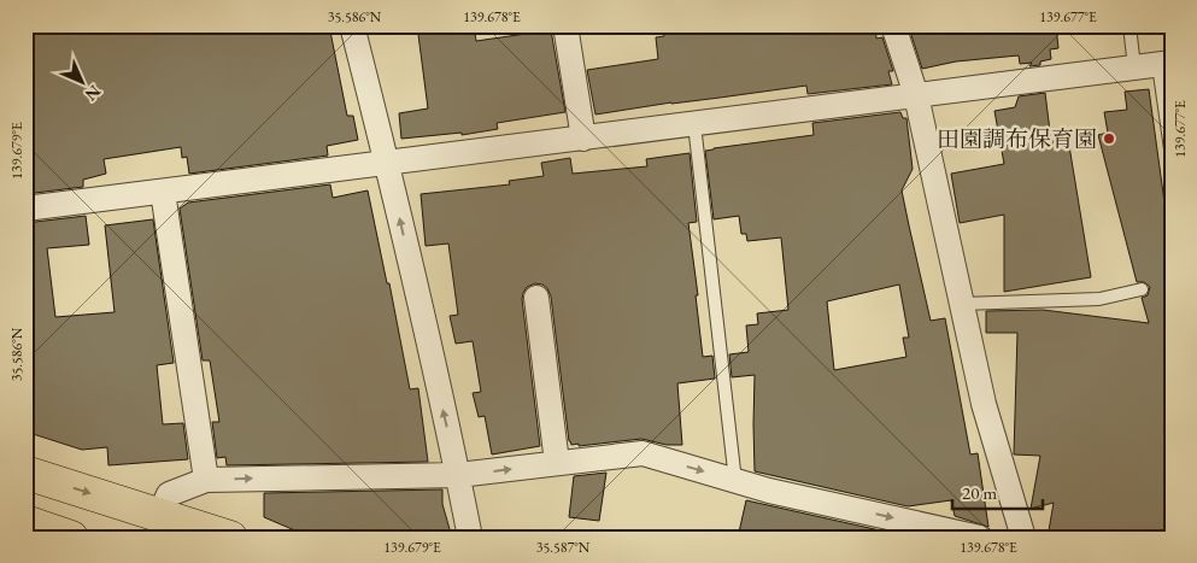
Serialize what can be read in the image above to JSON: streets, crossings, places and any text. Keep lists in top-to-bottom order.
{
  "places": ["田園調布保育園"],
  "scale_bar": "20 m",
  "north": "bottom right",
  "coordinates": [
    "35.586°N",
    "139.678°E",
    "139.677°E",
    "139.679°E",
    "35.587°N"
  ]
}
